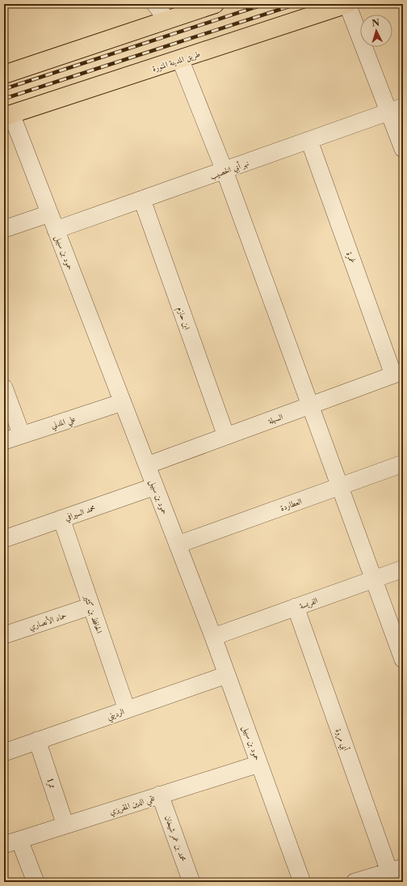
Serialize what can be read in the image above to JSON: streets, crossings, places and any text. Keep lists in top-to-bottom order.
{
  "streets": {
    "main road": ["طريق المدينة المنورة"],
    "street": [
      "نهر أبي الخصيب",
      "حمود بن سبيل",
      "غمرة",
      "ابن حازم",
      "السهلة",
      "علي المدني",
      "العطاردة",
      "محمد السيرافي",
      "الفريسة",
      "الحافظ بن كثير",
      "حماد الأنصاري",
      "الرديني",
      "أبي مروة",
      "ممر1",
      "تقي الدين المقريزي",
      "محمد بن عمر شيخان"
    ]
  },
  "crossings": [
    ["طريق المدينة المنورة", "حمود بن سبيل"],
    ["نهر أبي الخصيب", "حمود بن سبيل"],
    ["نهر أبي الخصيب", "غمرة"],
    ["نهر أبي الخصيب", "ابن حازم"],
    ["حمود بن سبيل", "السهلة"],
    ["حمود بن سبيل", "علي المدني"],
    ["حمود بن سبيل", "العطاردة"],
    ["حمود بن سبيل", "محمد السيرافي"],
    ["حمود بن سبيل", "الفريسة"],
    ["حمود بن سبيل", "الرديني"],
    ["حمود بن سبيل", "تقي الدين المقريزي"],
    ["غمرة", "السهلة"],
    ["ابن حازم", "السهلة"],
    ["محمد السيرافي", "الحافظ بن كثير"],
    ["الفريسة", "أبي مروة"],
    ["الحافظ بن كثير", "حماد الأنصاري"],
    ["الحافظ بن كثير", "الرديني"],
    ["الرديني", "ممر1"],
    ["ممر1", "تقي الدين المقريزي"],
    ["تقي الدين المقريزي", "محمد بن عمر شيخان"]
  ],
  "north": "top"
}
